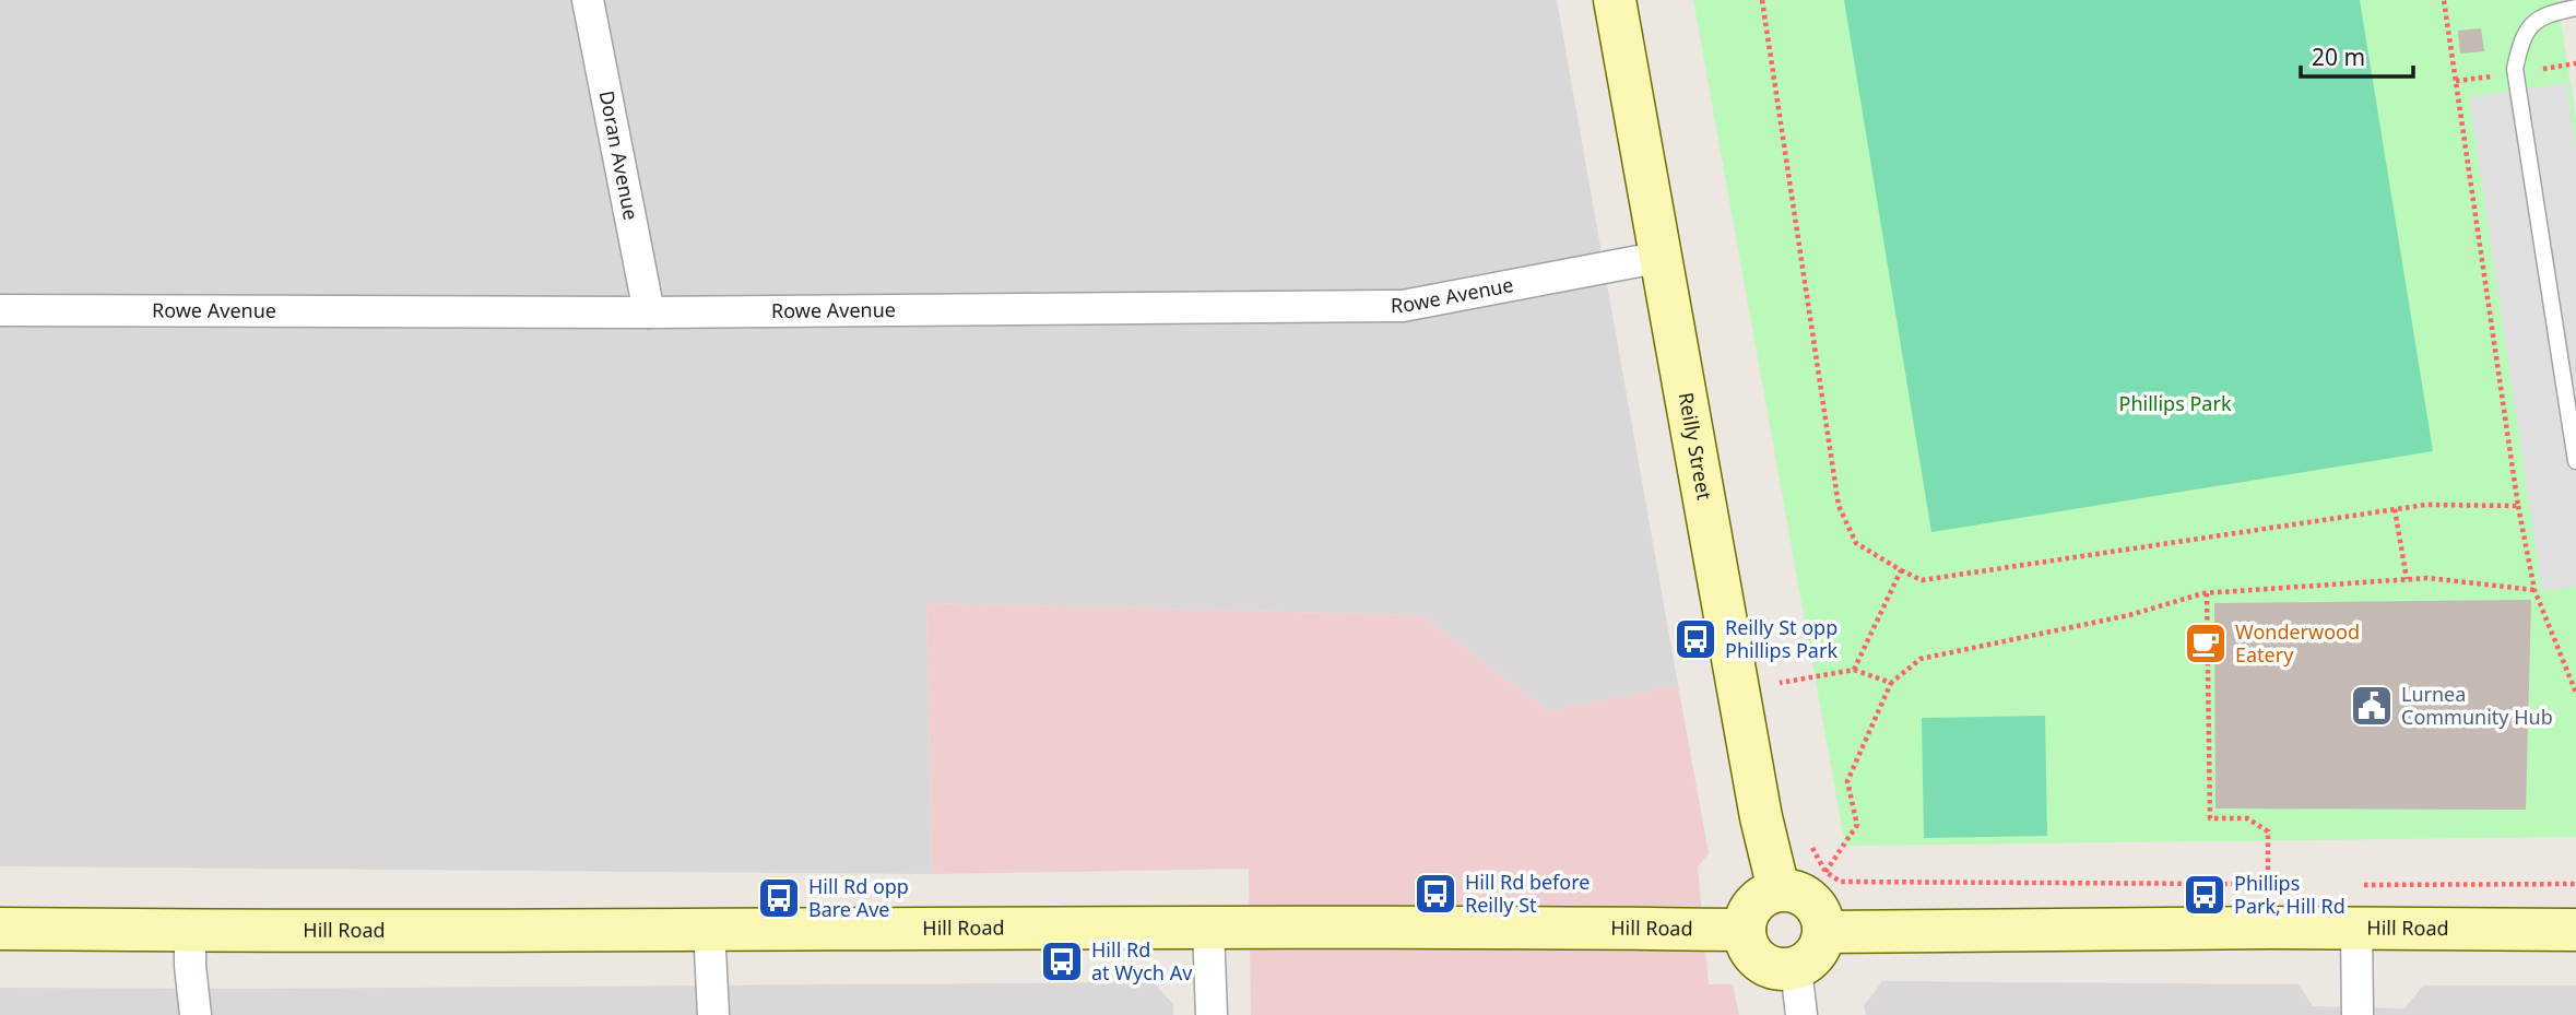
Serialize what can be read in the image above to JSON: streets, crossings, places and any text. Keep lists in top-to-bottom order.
{
  "streets": {
    "main road": ["Reilly Street", "Hill Road"],
    "street": ["Doran Avenue", "Rowe Avenue"]
  },
  "crossings": [
    ["Doran Avenue", "Rowe Avenue"],
    ["Rowe Avenue", "Reilly Street"],
    ["Reilly Street", "Hill Road"]
  ],
  "parks": ["Phillips Park"],
  "places": {
    "bus stop": [
      "Reilly St opp Phillips Park",
      "Hill Rd before Reilly St",
      "Phillips Park, Hill Rd",
      "Hill Rd opp Bare Ave",
      "Hill Rd at Wych Av"
    ],
    "cafe": ["Wonderwood Eatery"],
    "public building": ["Lurnea Community Hub"]
  },
  "scale_bar": "20 m"
}
